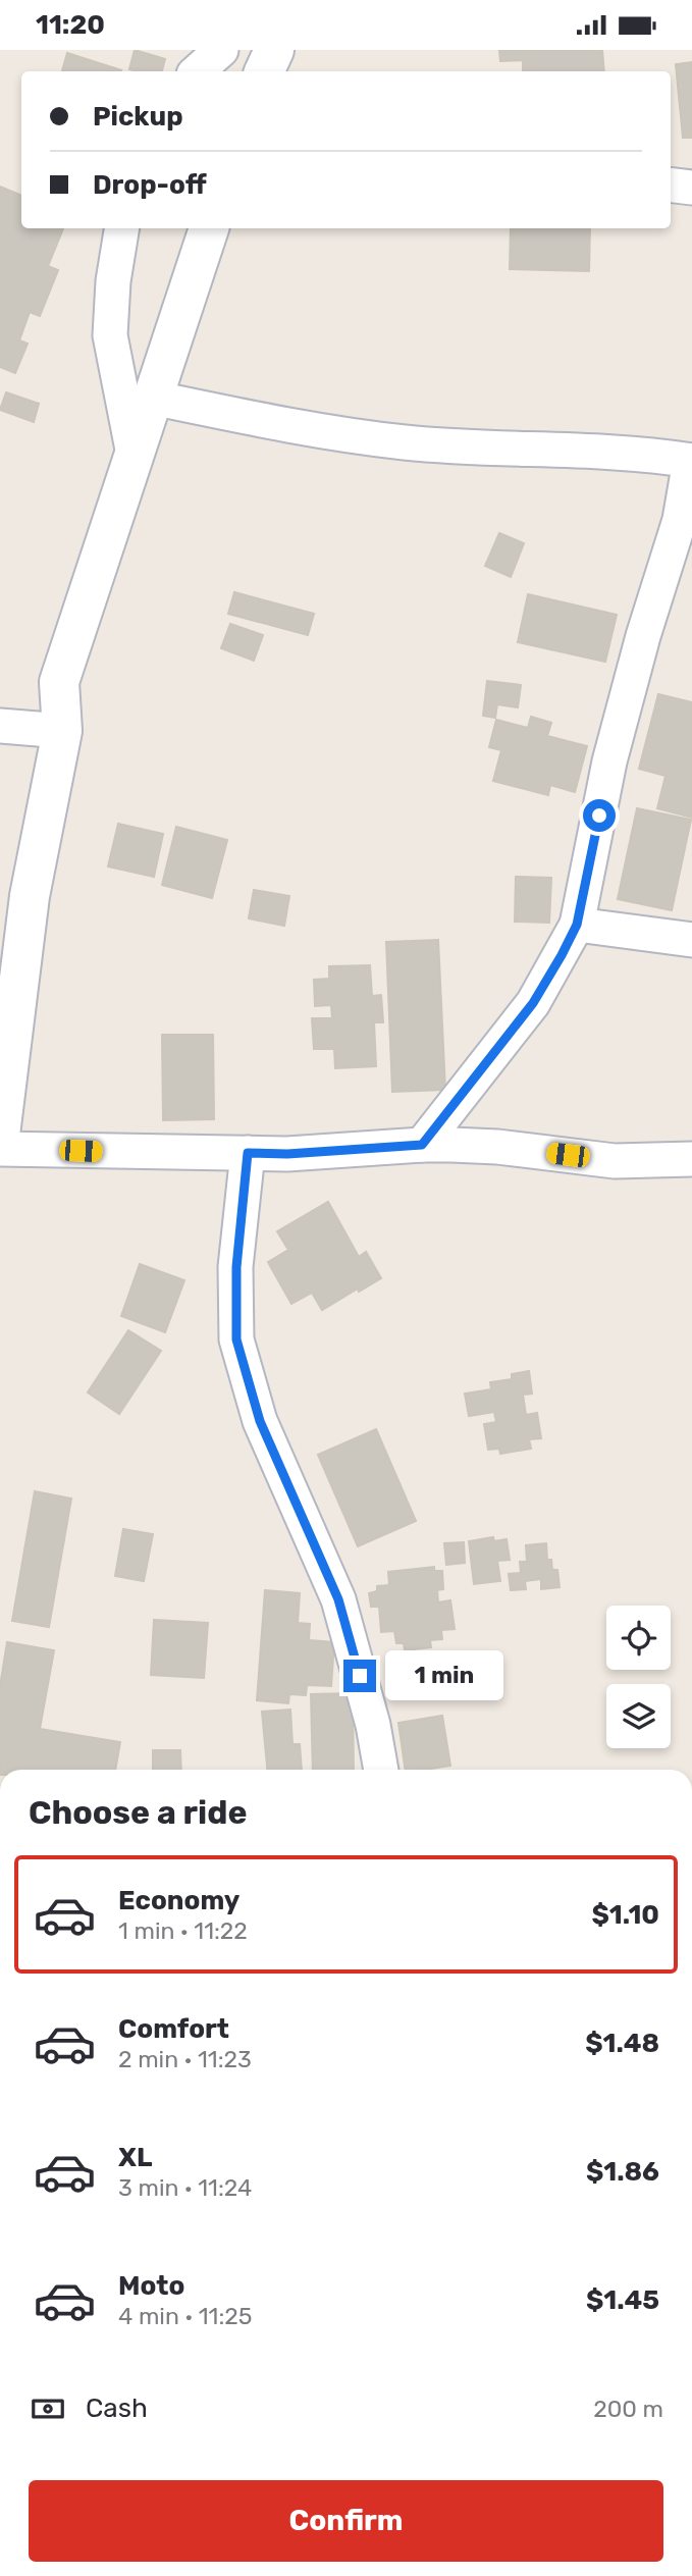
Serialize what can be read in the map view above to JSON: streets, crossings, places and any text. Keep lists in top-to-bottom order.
{
  "page": {
    "status": "11:20",
    "banner": ["Pickup", "Drop-off"],
    "bubble": "1 min",
    "heading": "Choose a ride",
    "list": [
      {
        "name": "Economy",
        "note": "1 min · 11:22",
        "value": "$1.10"
      },
      {
        "name": "Comfort",
        "note": "2 min · 11:23",
        "value": "$1.48"
      },
      {
        "name": "XL",
        "note": "3 min · 11:24",
        "value": "$1.86"
      },
      {
        "name": "Moto",
        "note": "4 min · 11:25",
        "value": "$1.45"
      }
    ],
    "pay": ["Cash", "200 m"],
    "buttons": "Confirm"
  }
}
